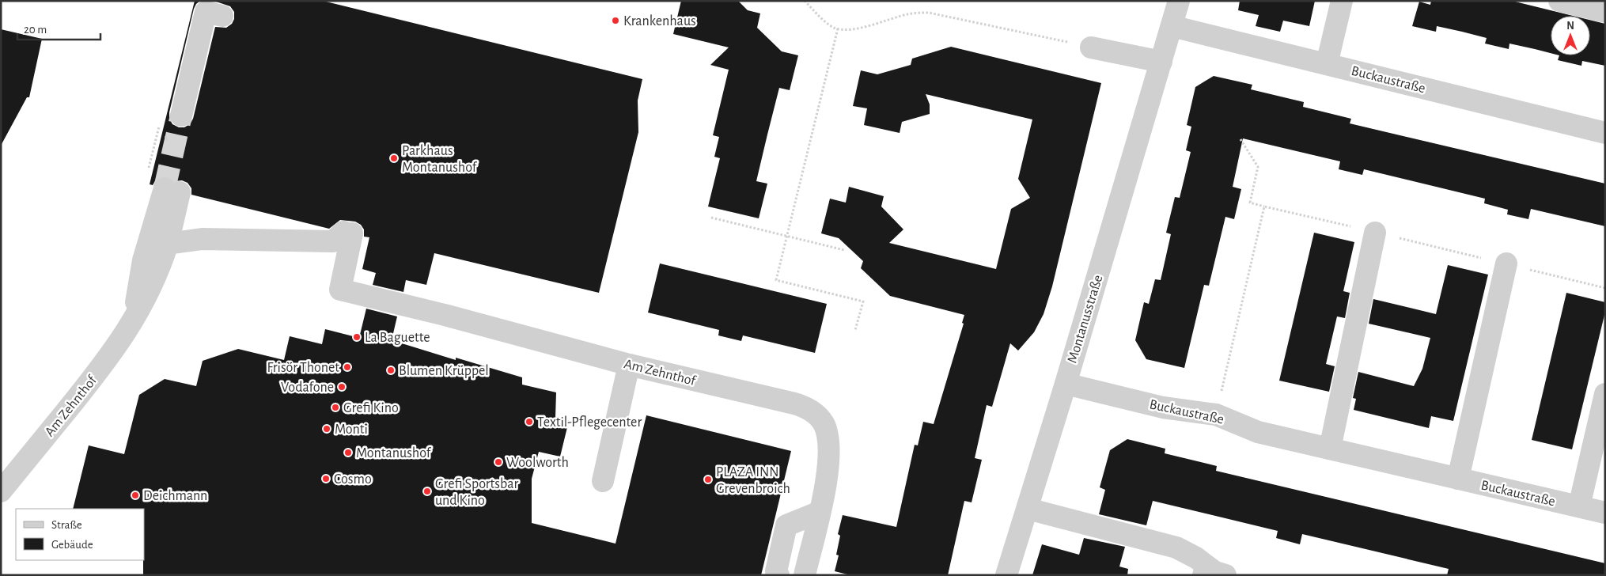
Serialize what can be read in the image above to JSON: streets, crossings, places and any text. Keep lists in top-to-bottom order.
{
  "streets": {
    "street": ["Buckaustraße", "Montanusstraße", "Am Zehnthof"]
  },
  "crossings": [
    ["Buckaustraße", "Montanusstraße"]
  ],
  "places": [
    "Krankenhaus",
    "Parkhaus Montanushof",
    "La Baguette",
    "Frisör Thonet",
    "Blumen Krüppel",
    "Vodafone",
    "Grefi Kino",
    "Textil-Pflegecenter",
    "Monti",
    "Montanushof",
    "Woolworth",
    "Cosmo",
    "PLAZA INN Grevenbroich",
    "Grefi Sportsbar und Kino",
    "Deichmann"
  ],
  "legend": ["Straße", "Gebäude"],
  "scale_bar": "20 m",
  "north": "top"
}
